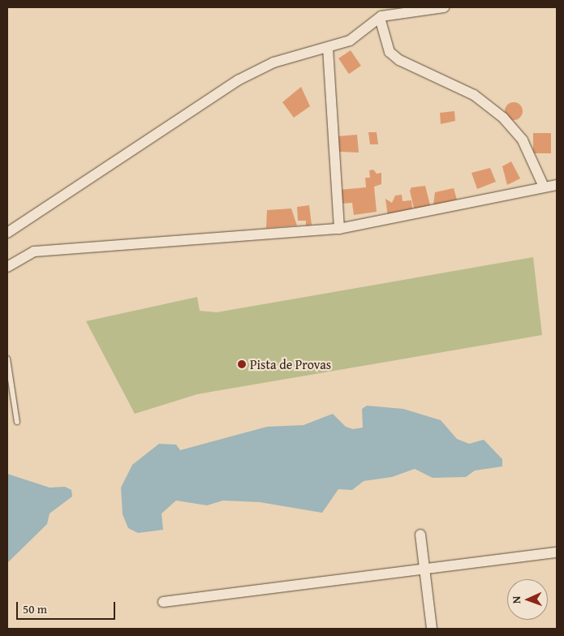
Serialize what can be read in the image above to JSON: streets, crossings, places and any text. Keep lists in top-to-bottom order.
{
  "places": ["Pista de Provas"],
  "scale_bar": "50 m",
  "north": "left"
}
